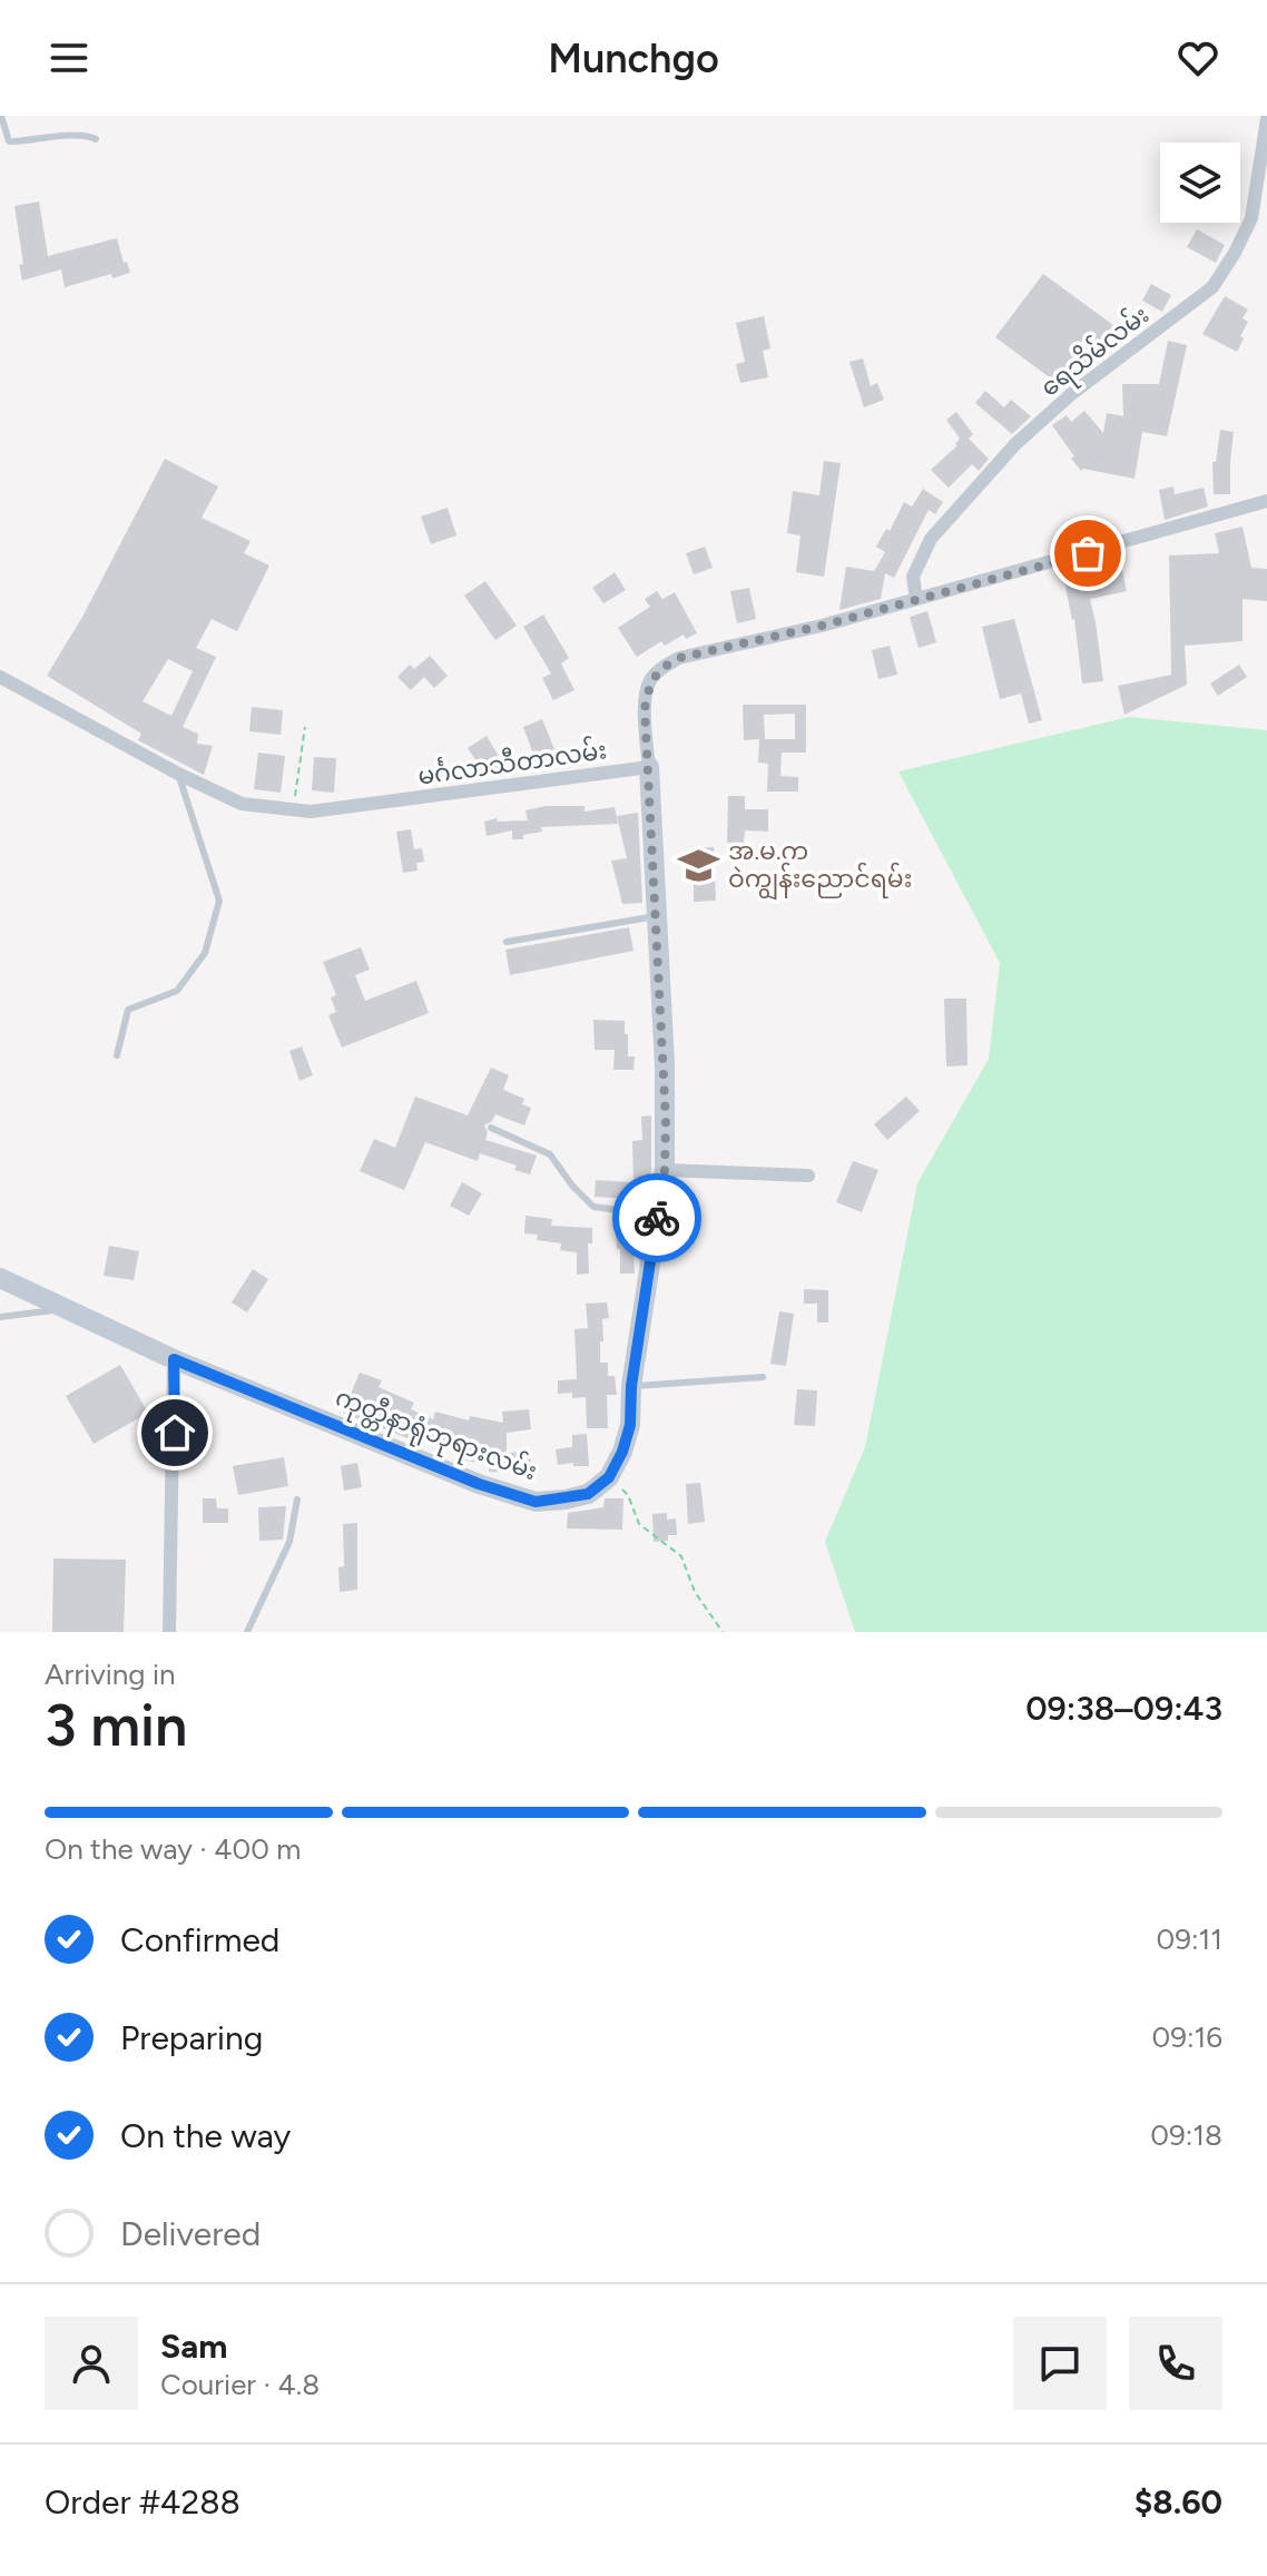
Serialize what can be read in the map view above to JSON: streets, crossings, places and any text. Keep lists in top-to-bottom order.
{
  "streets": {
    "street": ["ရေသိမ်လမ်း", "မင်္ဂလာသီတာလမ်း", "ကုတ္တီနာရုံဘုရားလမ်း"]
  },
  "places": {
    "school or university": ["အ.မ.က ဝဲကျွန်းညောင်ရမ်း"]
  },
  "page": {
    "header": "Munchgo",
    "heading": ["3 min", "Arriving in", "09:38–09:43"],
    "panel": [
      "Sam",
      "Courier · 4.8",
      "Order #4288",
      "$8.60"
    ],
    "bar": "On the way · 400 m",
    "list": [
      ["Confirmed", "09:11"],
      ["Preparing", "09:16"],
      ["On the way", "09:18"],
      "Delivered"
    ]
  }
}
